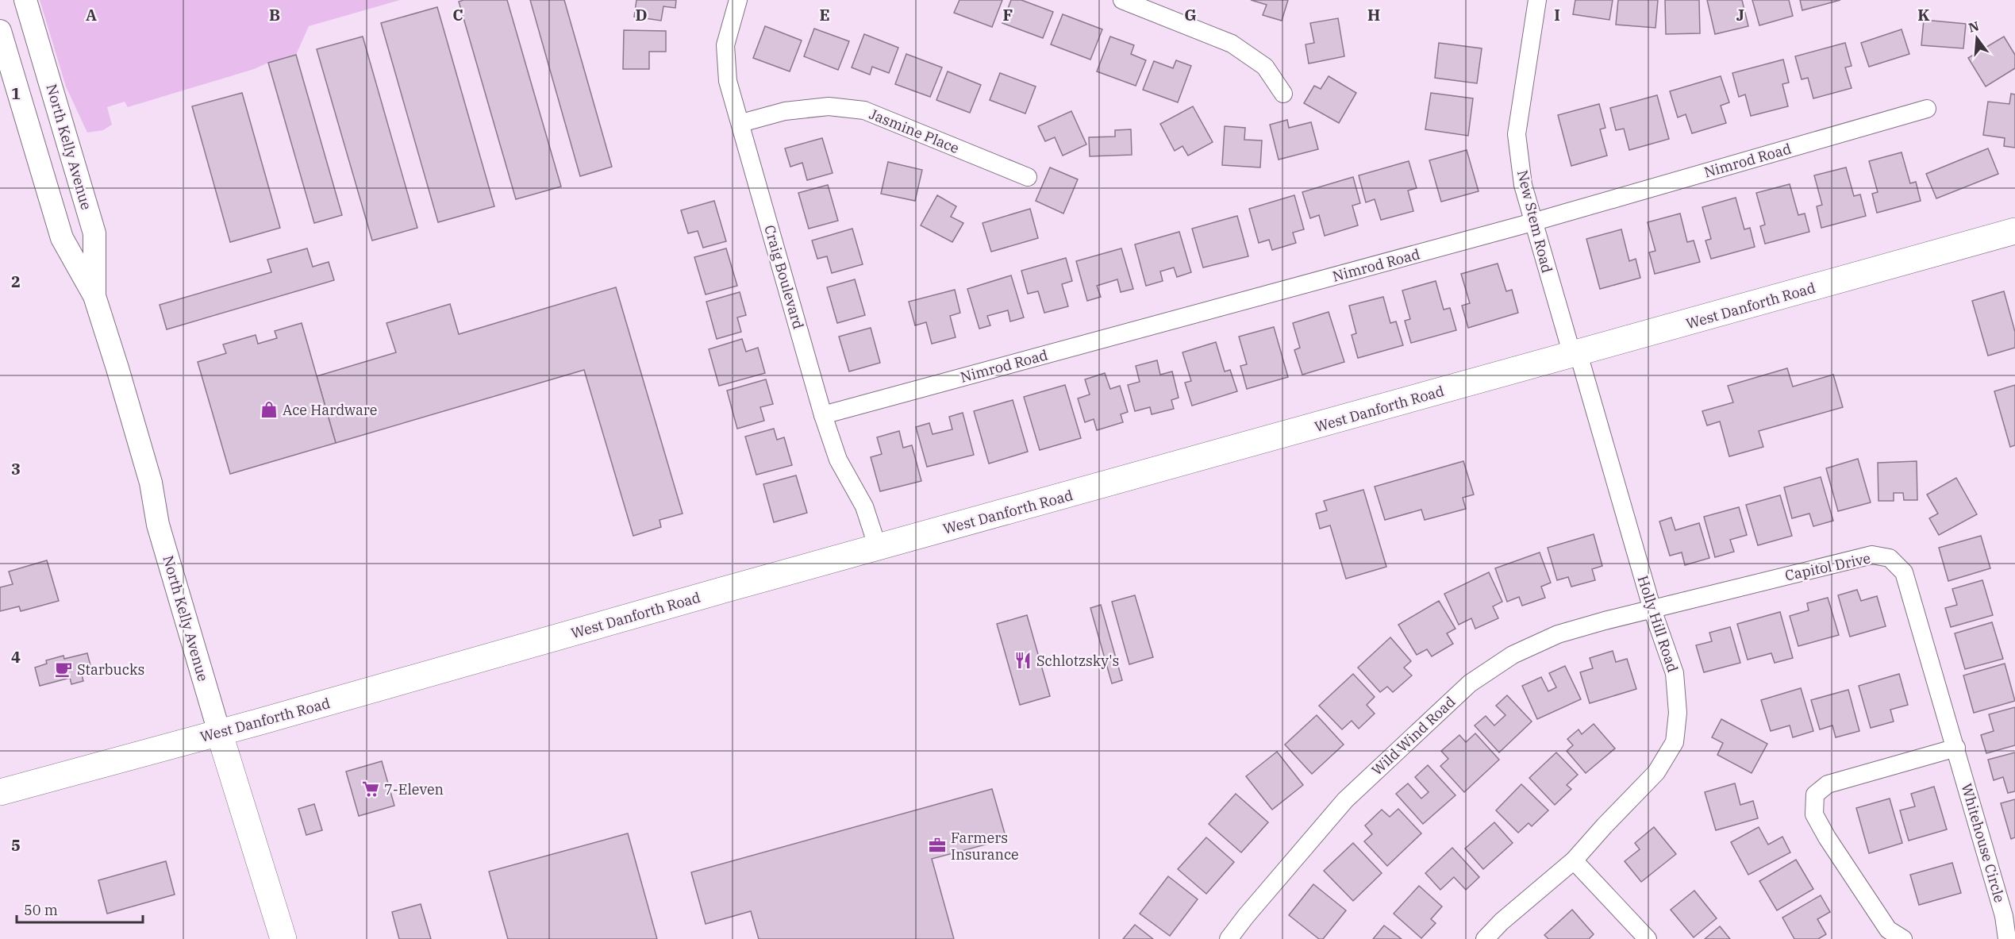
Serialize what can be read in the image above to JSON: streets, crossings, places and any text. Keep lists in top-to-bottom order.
{
  "streets": {
    "main road": ["North Kelly Avenue", "West Danforth Road"],
    "street": [
      "Jasmine Place",
      "Nimrod Road",
      "New Stem Road",
      "Craig Boulevard",
      "Capitol Drive",
      "Holly Hill Road",
      "Wild Wind Road",
      "Whitehouse Circle"
    ]
  },
  "crossings": [
    ["Jasmine Place", "Craig Boulevard"],
    ["North Kelly Avenue", "West Danforth Road"],
    ["Nimrod Road", "New Stem Road"],
    ["Nimrod Road", "Craig Boulevard"],
    ["New Stem Road", "West Danforth Road"],
    ["New Stem Road", "Holly Hill Road"],
    ["Craig Boulevard", "West Danforth Road"],
    ["West Danforth Road", "Holly Hill Road"],
    ["Capitol Drive", "Holly Hill Road"],
    ["Capitol Drive", "Wild Wind Road"],
    ["Capitol Drive", "Whitehouse Circle"],
    ["Holly Hill Road", "Wild Wind Road"]
  ],
  "places": {
    "shop": ["Ace Hardware"],
    "restaurant": ["Schlotzsky's"],
    "cafe": ["Starbucks"],
    "supermarket": ["7-Eleven"],
    "office": ["Farmers Insurance"]
  },
  "scale_bar": "50 m",
  "north": "top",
  "grid": {
    "columns": [
      "A",
      "B",
      "C",
      "D",
      "E",
      "F",
      "G",
      "H",
      "I",
      "J",
      "K"
    ],
    "rows": [
      "1",
      "2",
      "3",
      "4",
      "5"
    ]
  }
}
